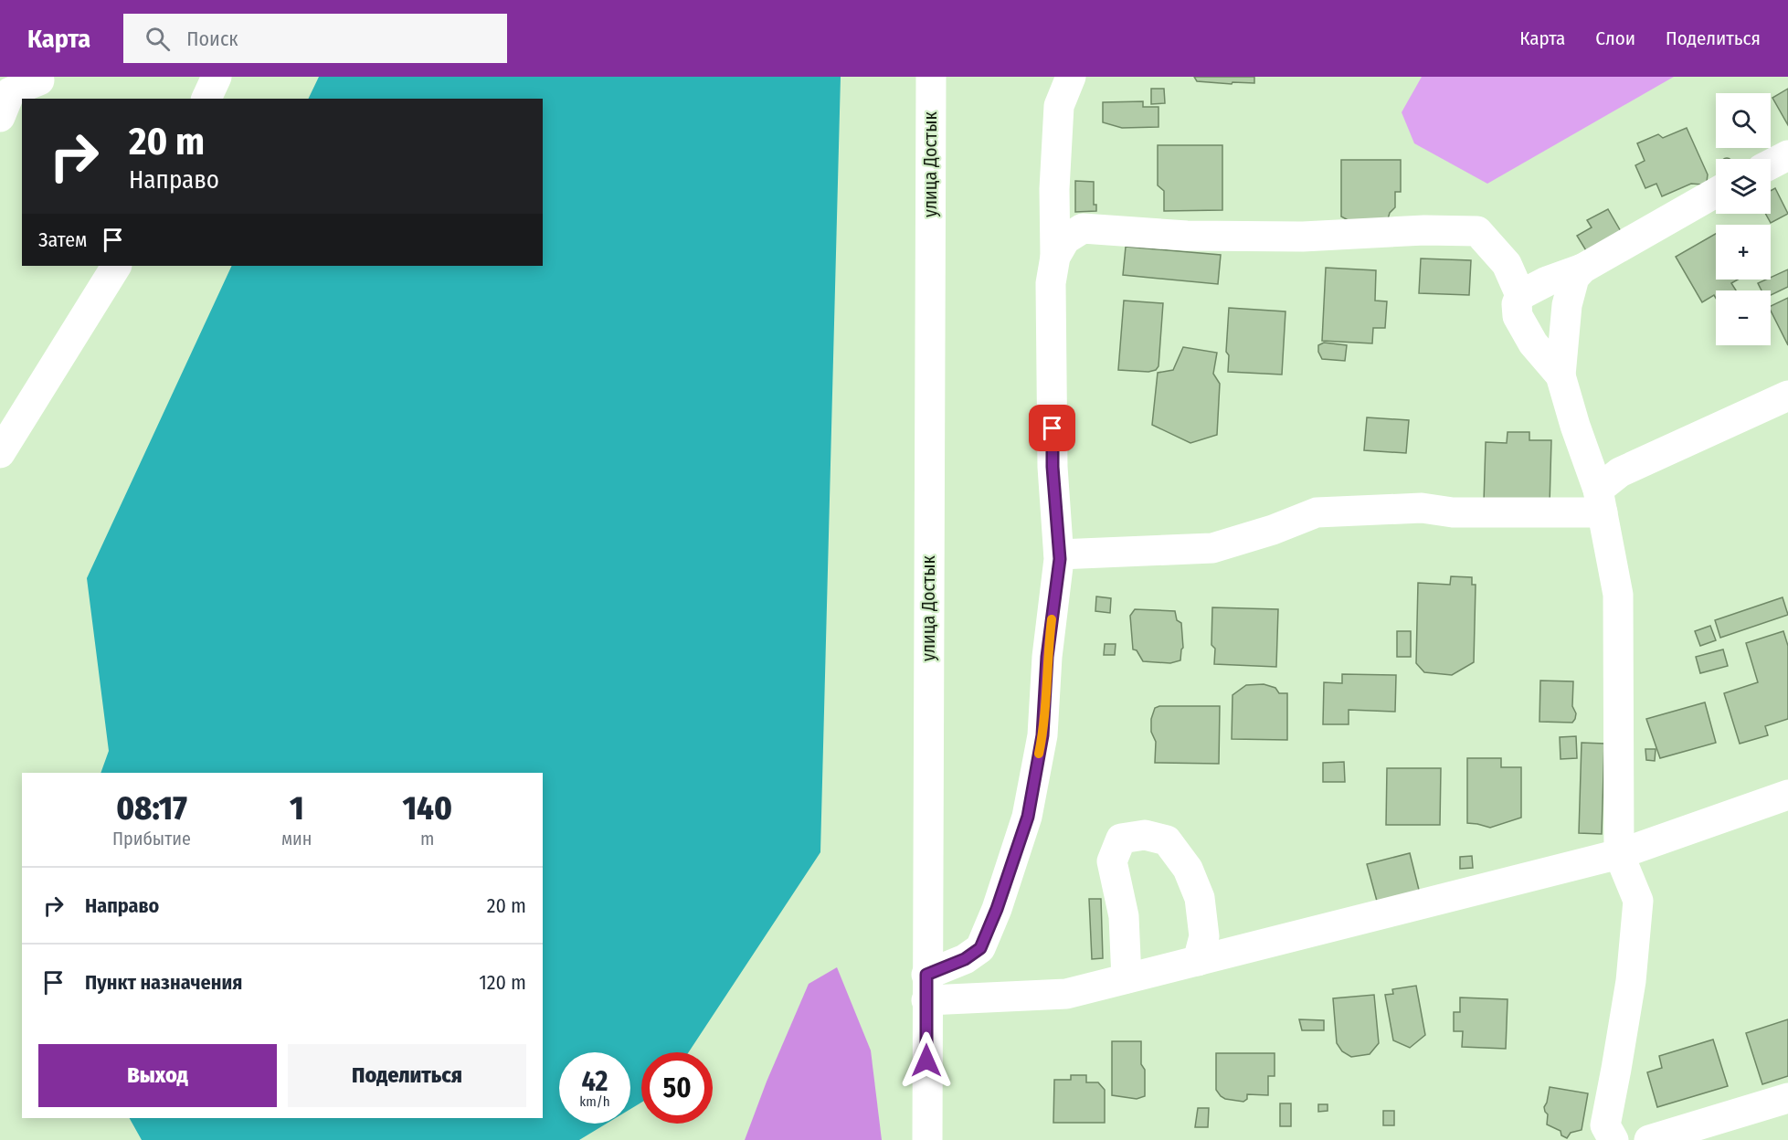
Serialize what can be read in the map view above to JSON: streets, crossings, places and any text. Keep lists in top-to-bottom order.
{
  "streets": {
    "street": ["улица Достык"]
  },
  "page": {
    "header": "Карта",
    "search": "Поиск",
    "nav": ["Карта", "Слои", "Поделиться"],
    "map_buttons": ["+", "−"],
    "turn": ["20 m", "Направо"],
    "then": "Затем",
    "eta": [
      "08:17",
      "Прибытие",
      "1",
      "мин",
      "140",
      "m"
    ],
    "list": [
      {
        "name": "Направо",
        "value": "20 m"
      },
      {
        "name": "Пункт назначения",
        "value": "120 m"
      }
    ],
    "buttons": ["Выход", "Поделиться"],
    "speed": "42 km/h",
    "limit": "50"
  }
}
